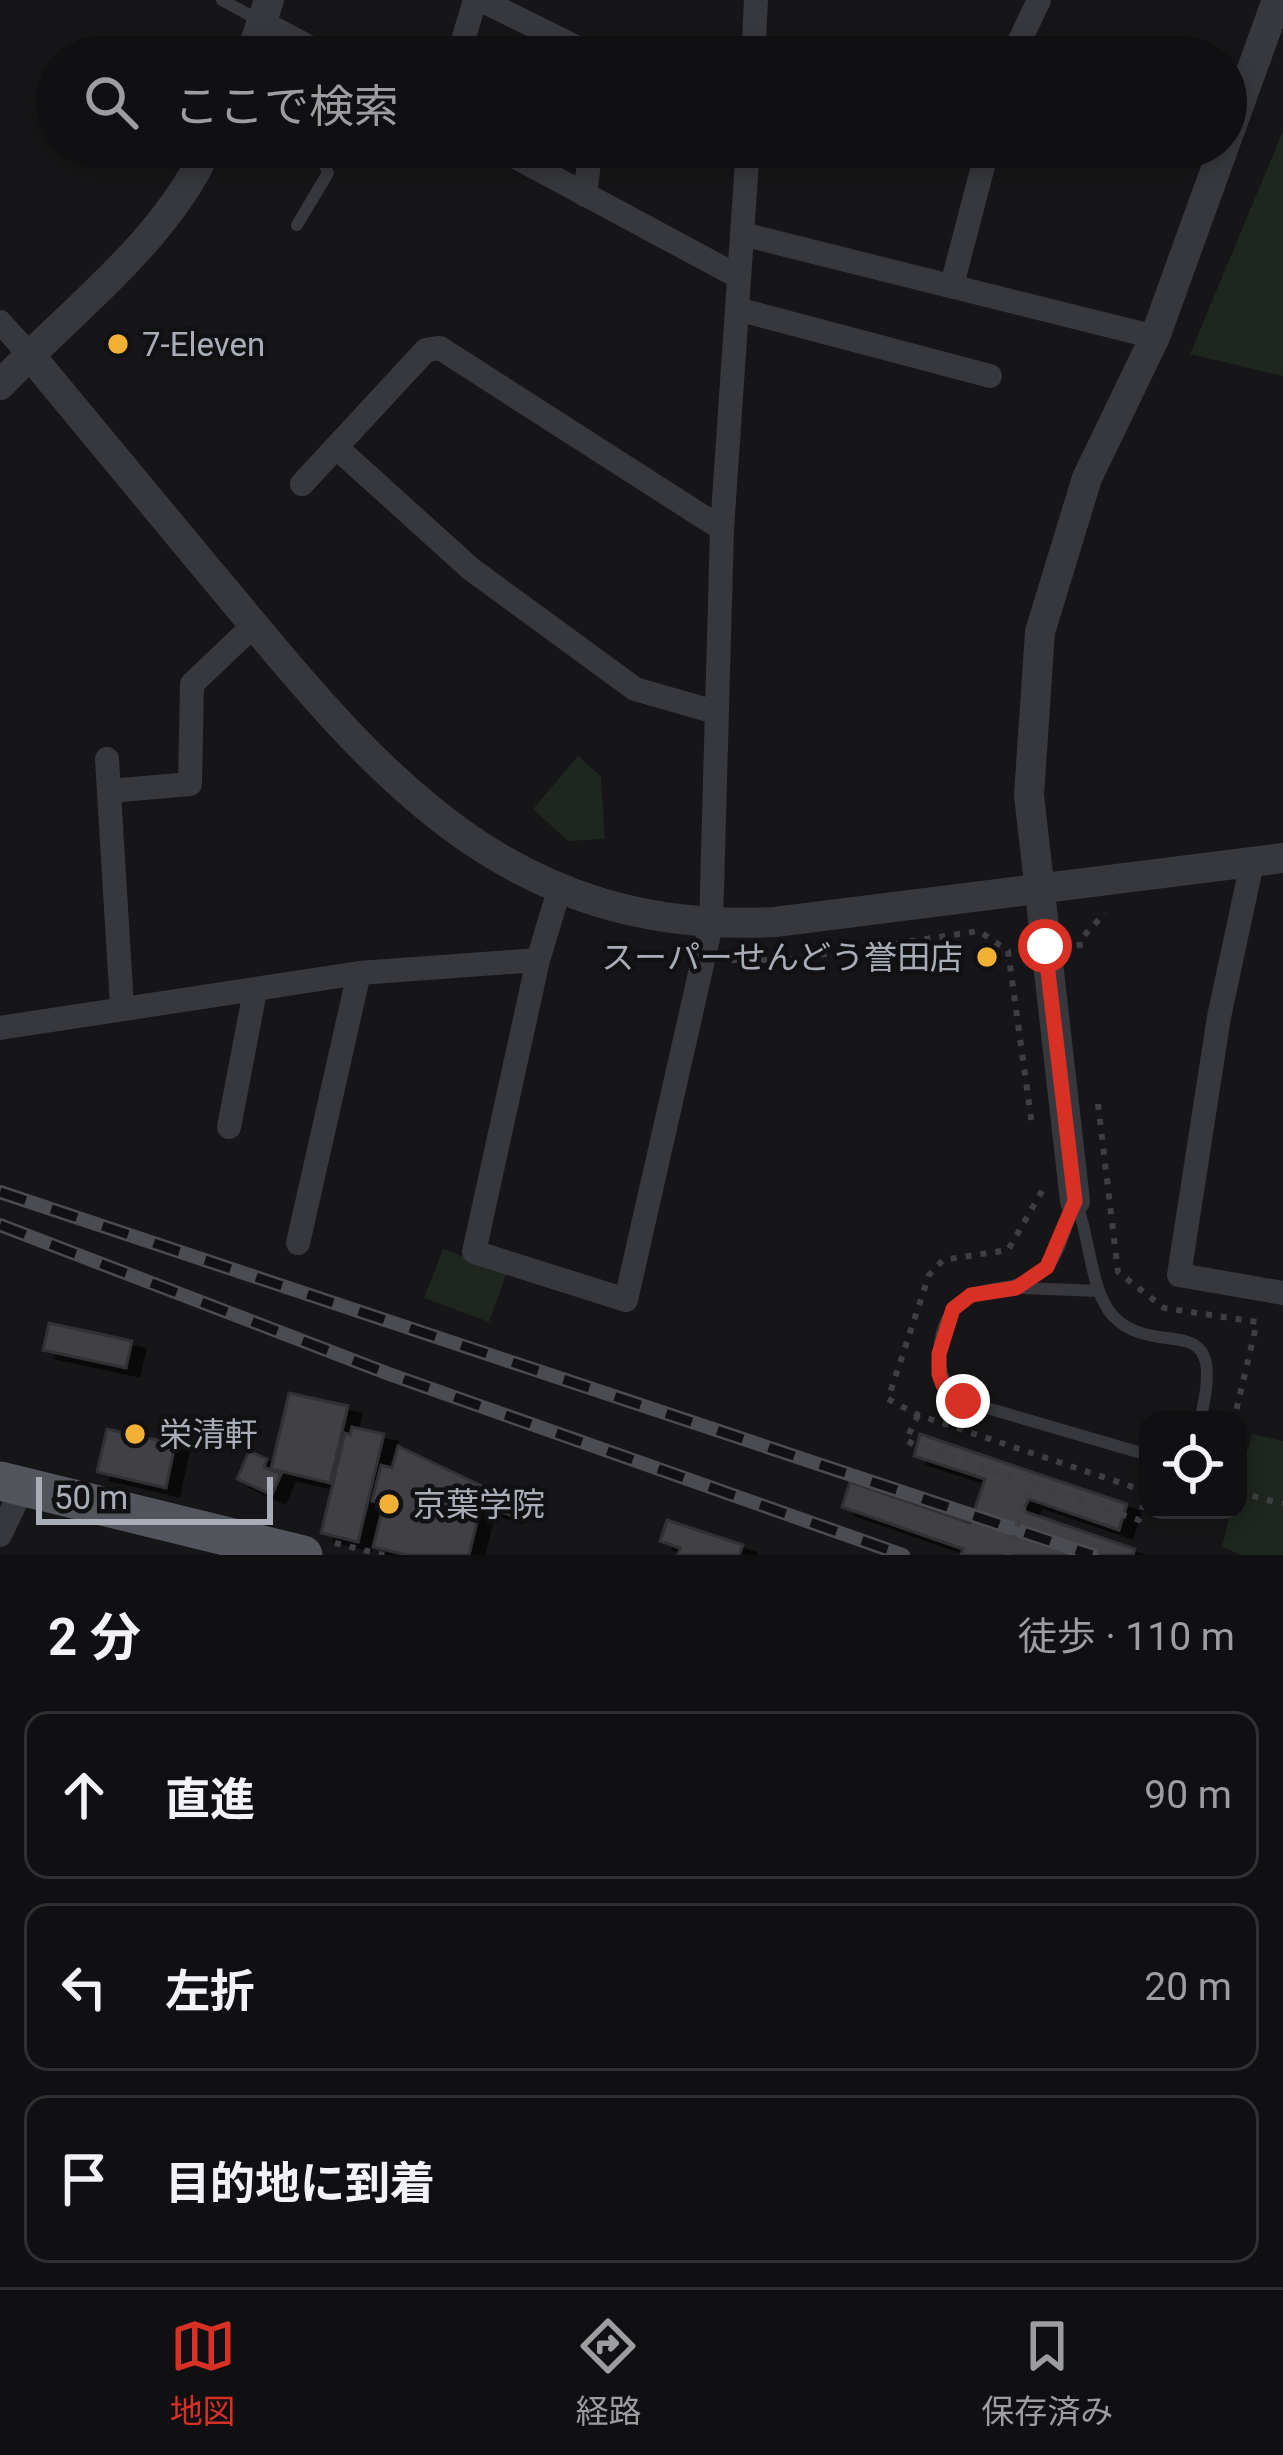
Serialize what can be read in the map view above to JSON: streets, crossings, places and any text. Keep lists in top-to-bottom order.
{
  "places": [
    "7-Eleven",
    "スーパーせんどう誉田店",
    "栄清軒",
    "京葉学院"
  ],
  "scale_bar": "50 m",
  "page": {
    "search": "ここで検索",
    "scale": "50 m",
    "heading": ["2 分", "徒歩 · 110 m"],
    "list": [
      ["直進", "90 m"],
      ["左折", "20 m"],
      "目的地に到着"
    ],
    "nav": ["地図", "経路", "保存済み"]
  }
}
